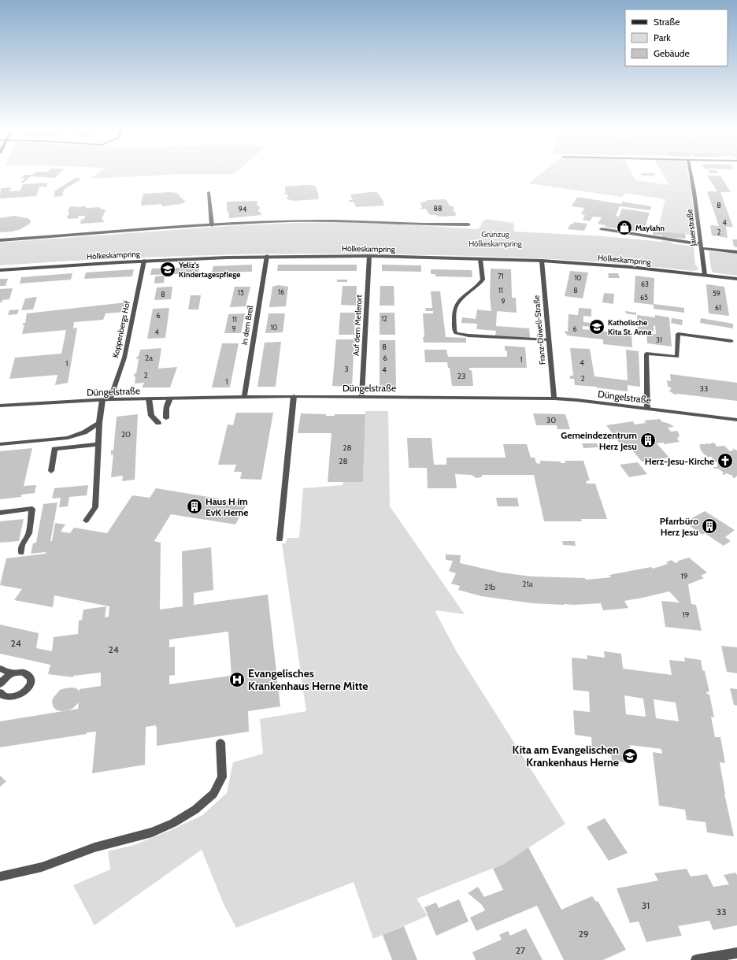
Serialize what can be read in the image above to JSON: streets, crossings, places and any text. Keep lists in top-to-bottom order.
{
  "streets": {
    "street": [
      "Jauerstraße",
      "Hölkeskampring",
      "In dem Breil",
      "Auf dem Metlerort",
      "Koppenbergs Hof",
      "Franz-Düwell-Straße",
      "Düngelstraße"
    ]
  },
  "crossings": [
    ["Jauerstraße", "Hölkeskampring"],
    ["Hölkeskampring", "In dem Breil"],
    ["Hölkeskampring", "Auf dem Metlerort"],
    ["Hölkeskampring", "Koppenbergs Hof"],
    ["Hölkeskampring", "Franz-Düwell-Straße"],
    ["In dem Breil", "Düngelstraße"],
    ["Auf dem Metlerort", "Düngelstraße"],
    ["Koppenbergs Hof", "Düngelstraße"],
    ["Franz-Düwell-Straße", "Düngelstraße"]
  ],
  "parks": ["Grünzug Hölkeskampring"],
  "places": {
    "shop": ["Maylahn"],
    "school or university": ["Yeliz's Kindertagespflege", "Katholische Kita St. Anna", "Kita am Evangelischen Krankenhaus Herne"],
    "building": ["Gemeindezentrum Herz Jesu", "Haus H im EvK Herne", "Pfarrbüro Herz Jesu"],
    "church": ["Herz-Jesu-Kirche"],
    "hospital": ["Evangelisches Krankenhaus Herne Mitte"]
  },
  "house_numbers": [
    "8",
    "88",
    "94",
    "4",
    "2",
    "71",
    "10",
    "63",
    "11",
    "8",
    "16",
    "15",
    "59",
    "8",
    "65",
    "9",
    "61",
    "6",
    "12",
    "11",
    "10",
    "9",
    "6",
    "4",
    "31",
    "8",
    "2a",
    "6",
    "1",
    "4",
    "1",
    "3",
    "4",
    "2",
    "23",
    "2",
    "1",
    "33",
    "30",
    "20",
    "28",
    "28",
    "19",
    "21a",
    "21b",
    "19",
    "24",
    "24",
    "31",
    "33",
    "29",
    "27"
  ],
  "legend": ["Straße", "Park", "Gebäude"]
}
